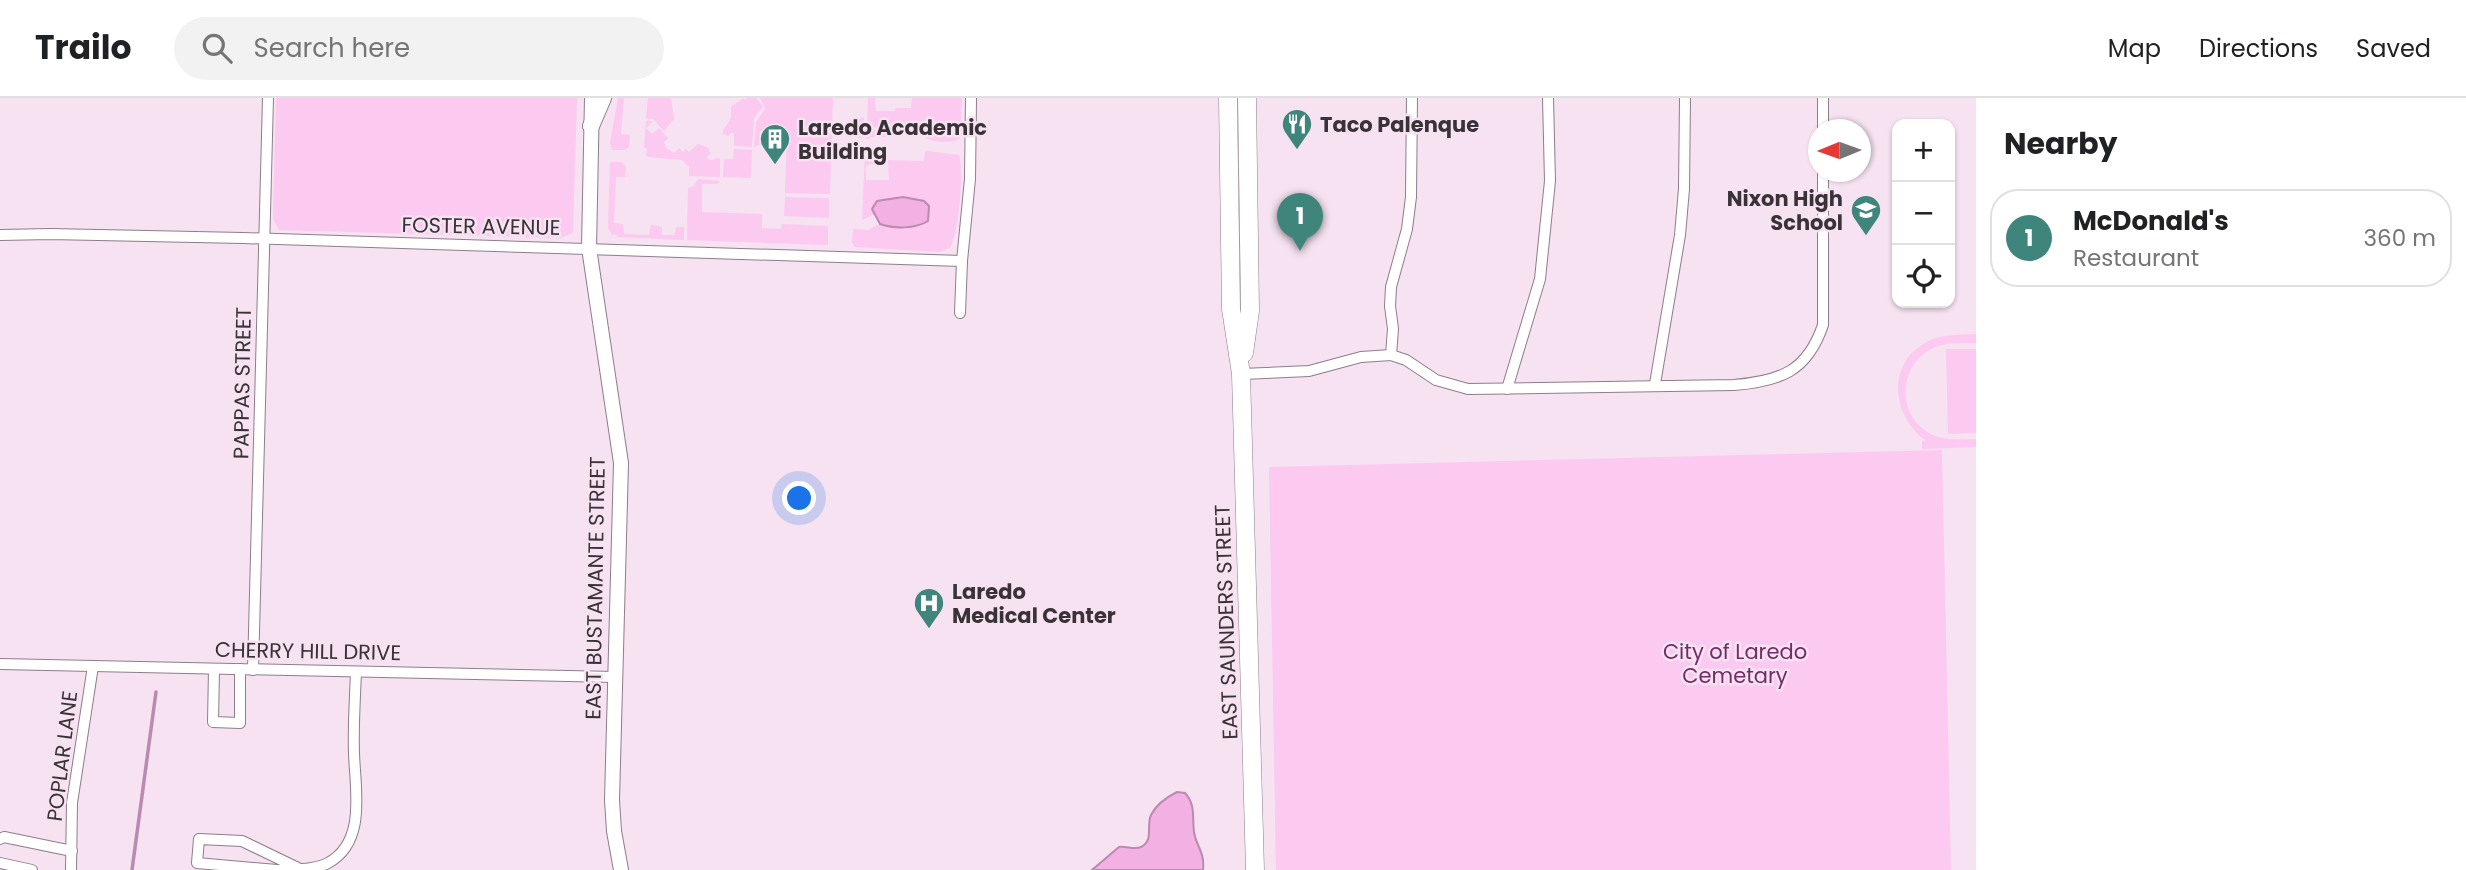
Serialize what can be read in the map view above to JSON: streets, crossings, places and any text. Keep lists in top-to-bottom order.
{
  "streets": {
    "main road": ["EAST SAUNDERS STREET"],
    "street": [
      "FOSTER AVENUE",
      "PAPPAS STREET",
      "EAST BUSTAMANTE STREET",
      "CHERRY HILL DRIVE",
      "POPLAR LANE"
    ]
  },
  "crossings": [
    ["FOSTER AVENUE", "PAPPAS STREET"],
    ["FOSTER AVENUE", "EAST BUSTAMANTE STREET"],
    ["PAPPAS STREET", "CHERRY HILL DRIVE"],
    ["EAST BUSTAMANTE STREET", "CHERRY HILL DRIVE"],
    ["CHERRY HILL DRIVE", "POPLAR LANE"]
  ],
  "parks": ["City of Laredo Cemetary"],
  "places": {
    "restaurant": ["Taco Palenque"],
    "building": ["Laredo Academic Building"],
    "school or university": ["Nixon High School"],
    "hospital": ["Laredo Medical Center"]
  },
  "north": "left",
  "page": {
    "header": "Trailo",
    "search": "Search here",
    "nav": ["Map", "Directions", "Saved"],
    "heading": "Nearby",
    "map_buttons": ["+", "−"],
    "list": [
      {
        "mark": "1",
        "name": "McDonald's",
        "note": "Restaurant",
        "value": "360 m"
      }
    ],
    "pins": "1"
  }
}
